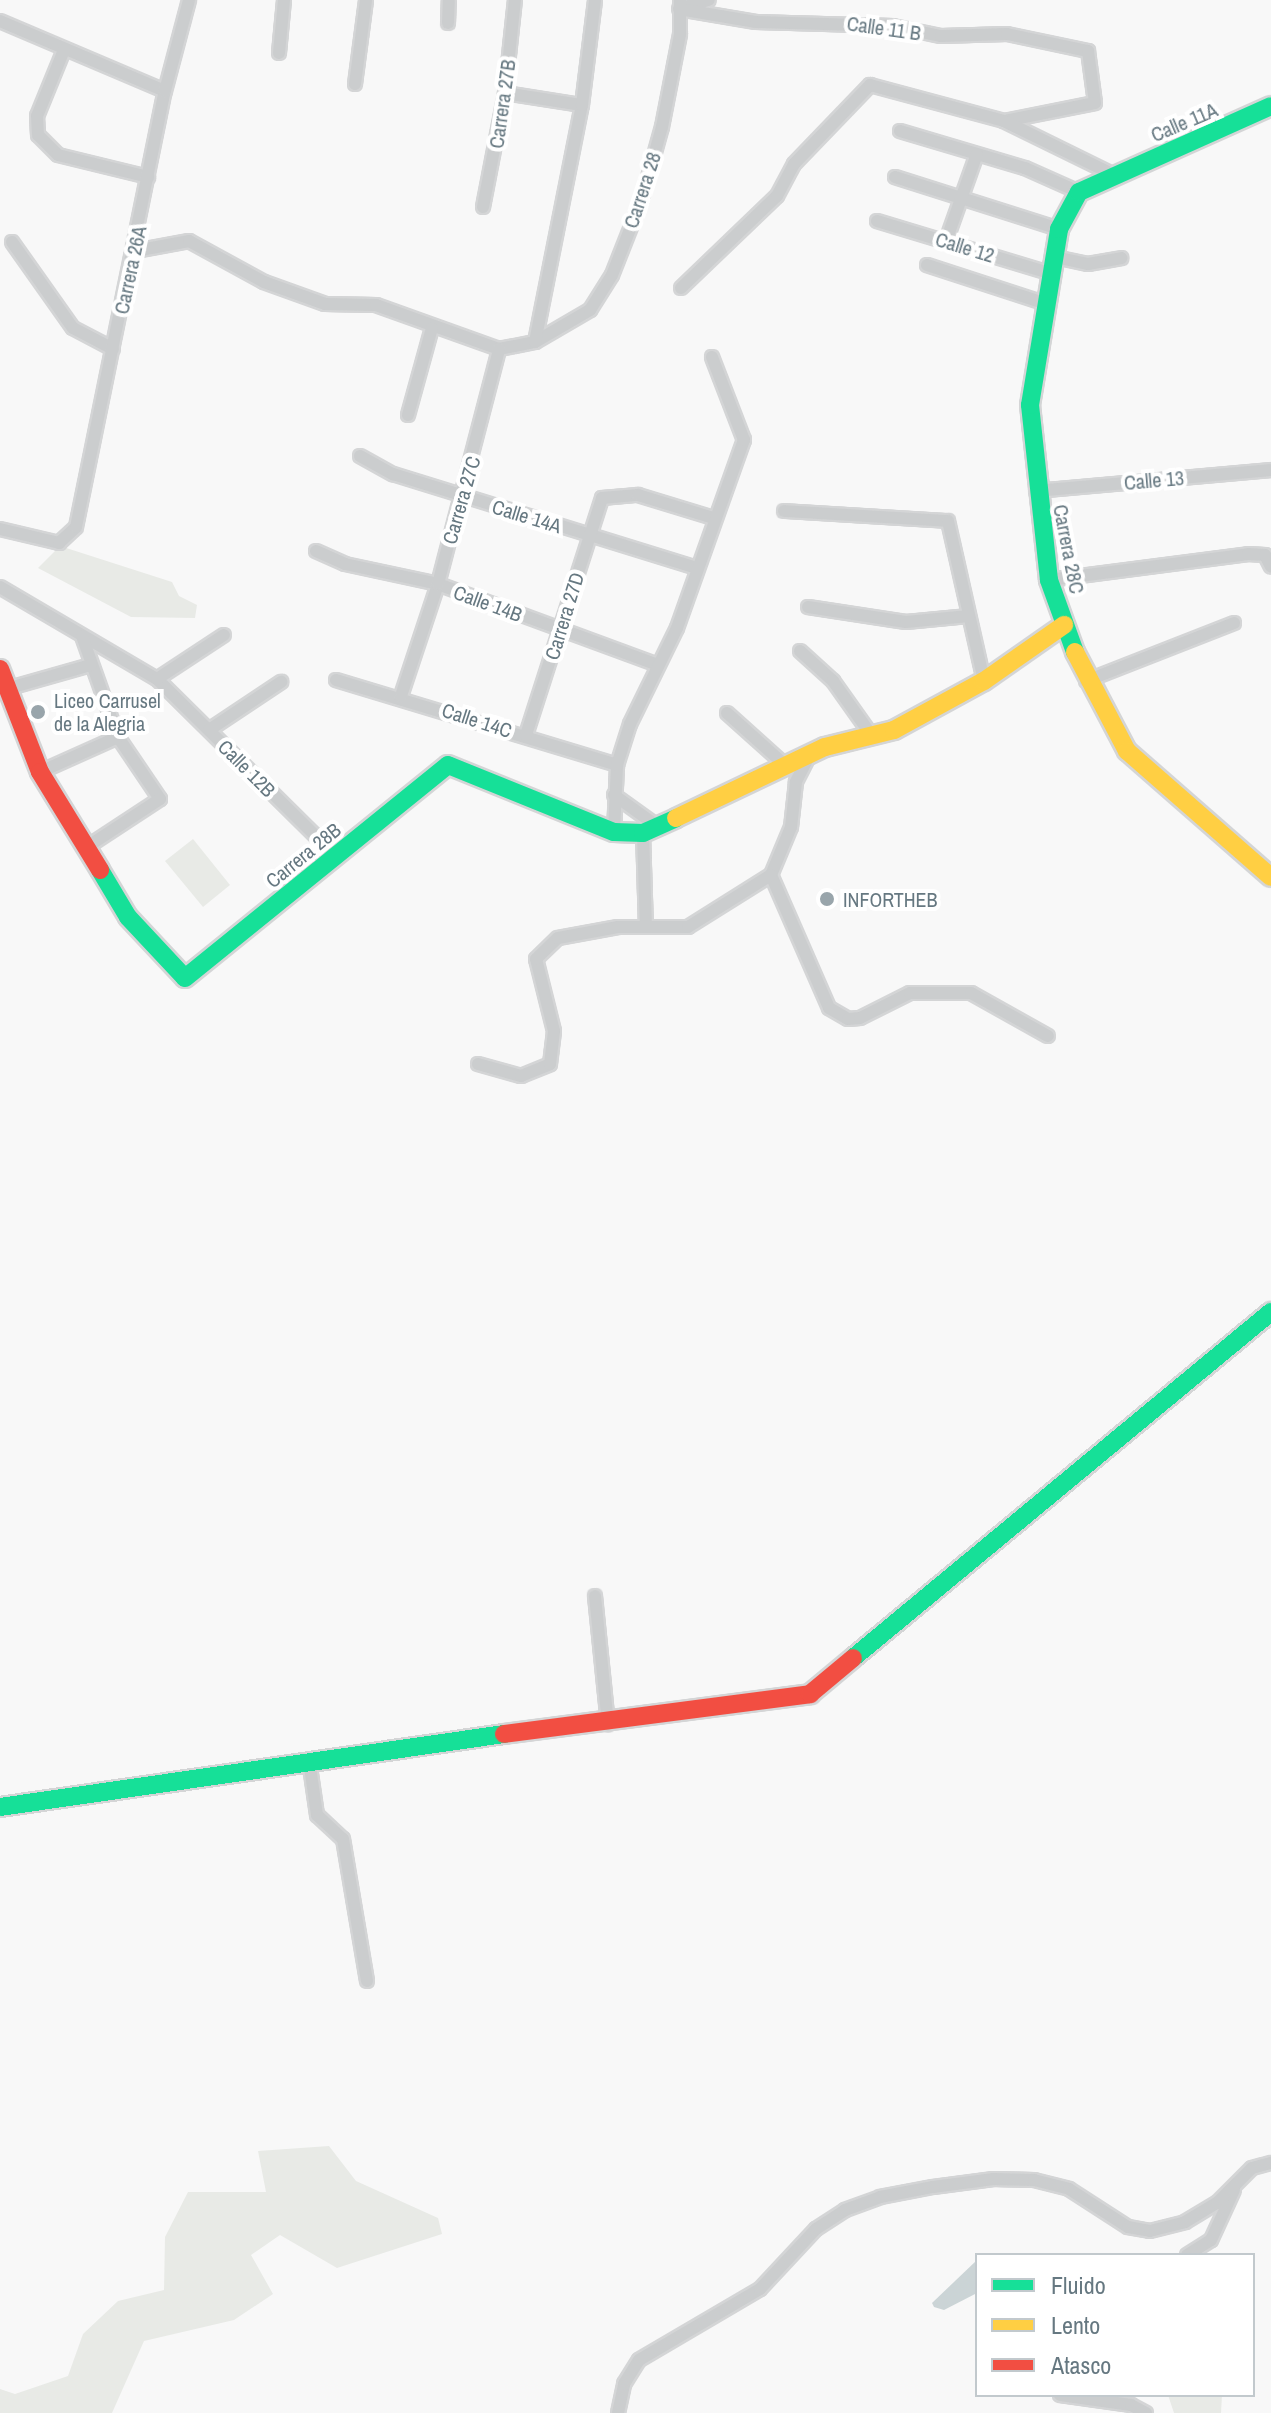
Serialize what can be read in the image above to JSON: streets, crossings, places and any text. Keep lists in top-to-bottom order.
{
  "streets": {
    "street": [
      "Calle 11 B",
      "Carrera 27B",
      "Calle 11A",
      "Carrera 28",
      "Calle 12",
      "Carrera 26A",
      "Calle 13",
      "Carrera 27C",
      "Calle 14A",
      "Carrera 28C",
      "Calle 14B",
      "Carrera 27D",
      "Calle 14C",
      "Calle 12B",
      "Carrera 28B"
    ]
  },
  "crossings": [
    ["Calle 11 B", "Carrera 28"],
    ["Carrera 28", "Carrera 27C"],
    ["Calle 12", "Carrera 28C"],
    ["Calle 13", "Carrera 28C"],
    ["Carrera 27C", "Calle 14A"],
    ["Carrera 27C", "Calle 14B"],
    ["Carrera 27C", "Calle 14C"],
    ["Calle 14A", "Carrera 27D"],
    ["Calle 14B", "Carrera 27D"],
    ["Carrera 27D", "Calle 14C"],
    ["Calle 12B", "Carrera 28B"]
  ],
  "places": ["Liceo Carrusel de la Alegria", "INFORTHEB"],
  "legend": ["Fluido", "Lento", "Atasco"]
}
